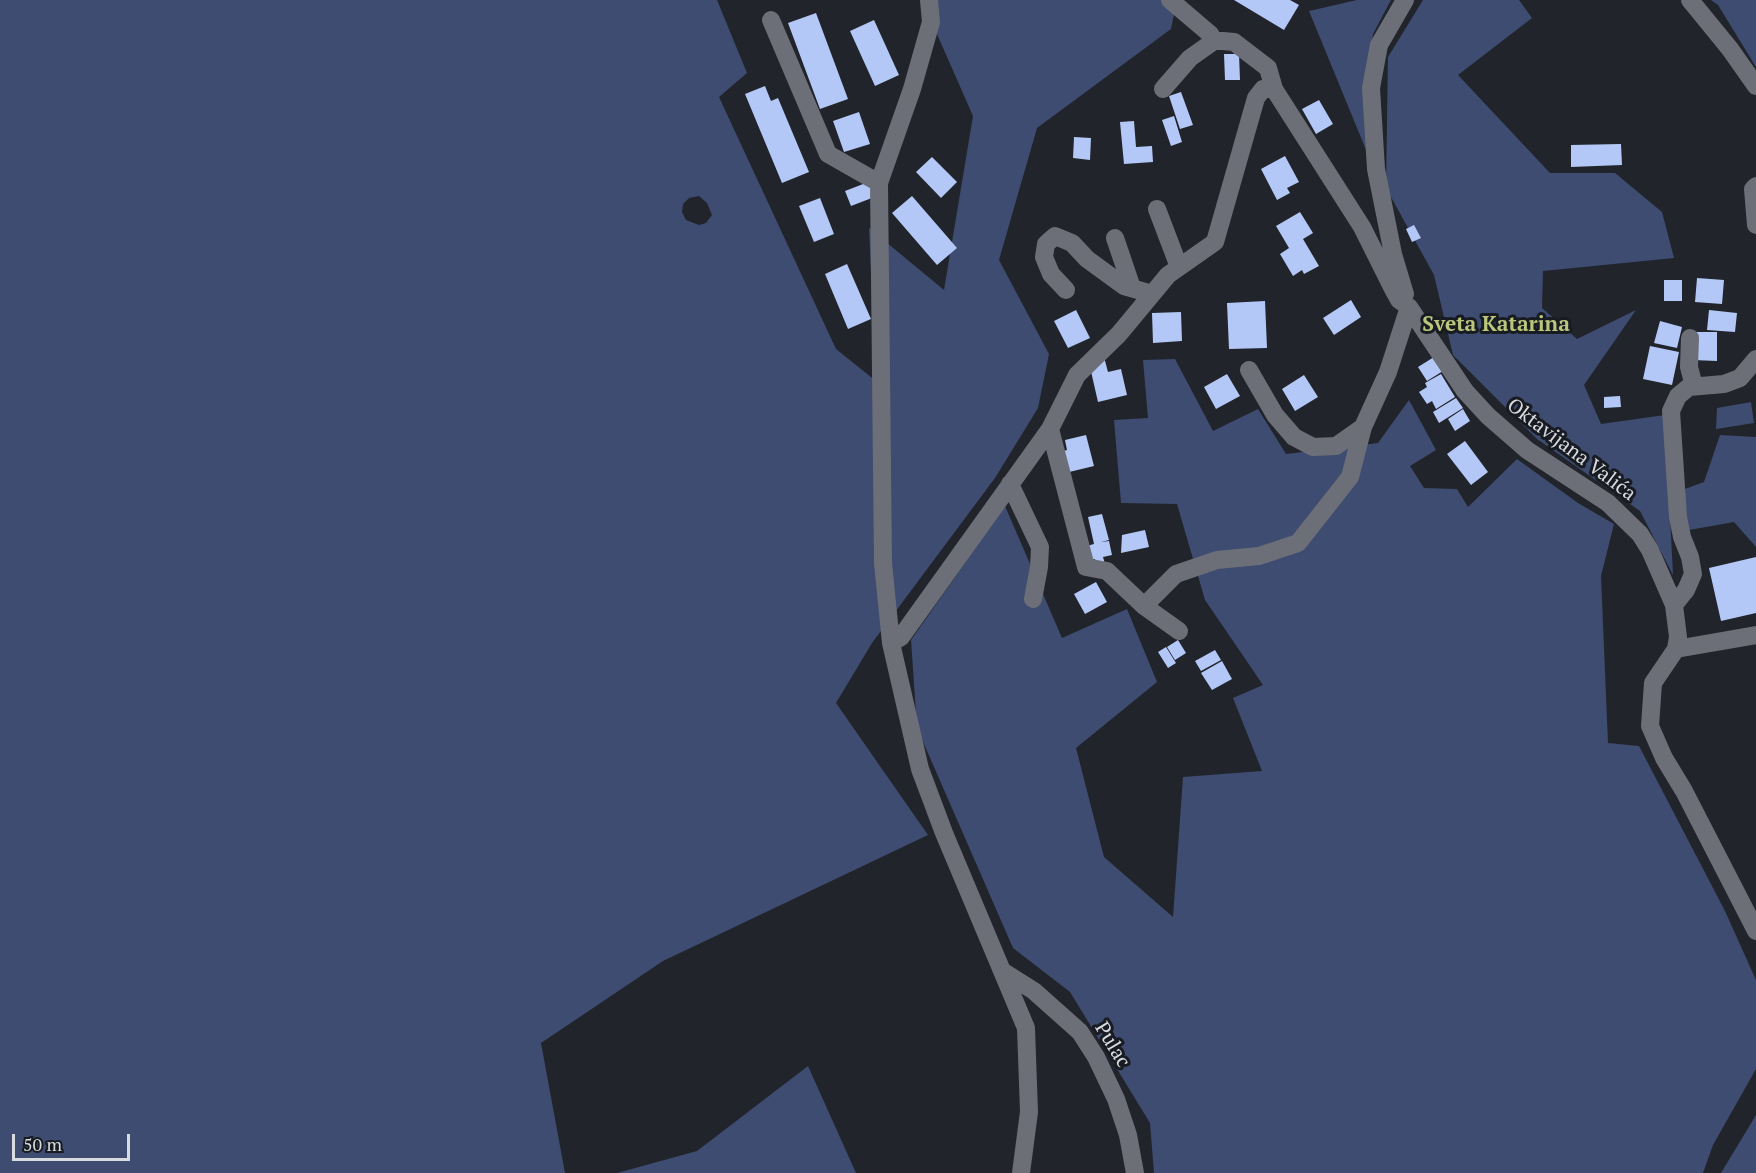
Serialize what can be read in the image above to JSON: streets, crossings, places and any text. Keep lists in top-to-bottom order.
{
  "streets": {
    "street": ["Oktavijana Valića", "Pulac"]
  },
  "districts": ["Sveta Katarina"],
  "scale_bar": "50 m"
}
